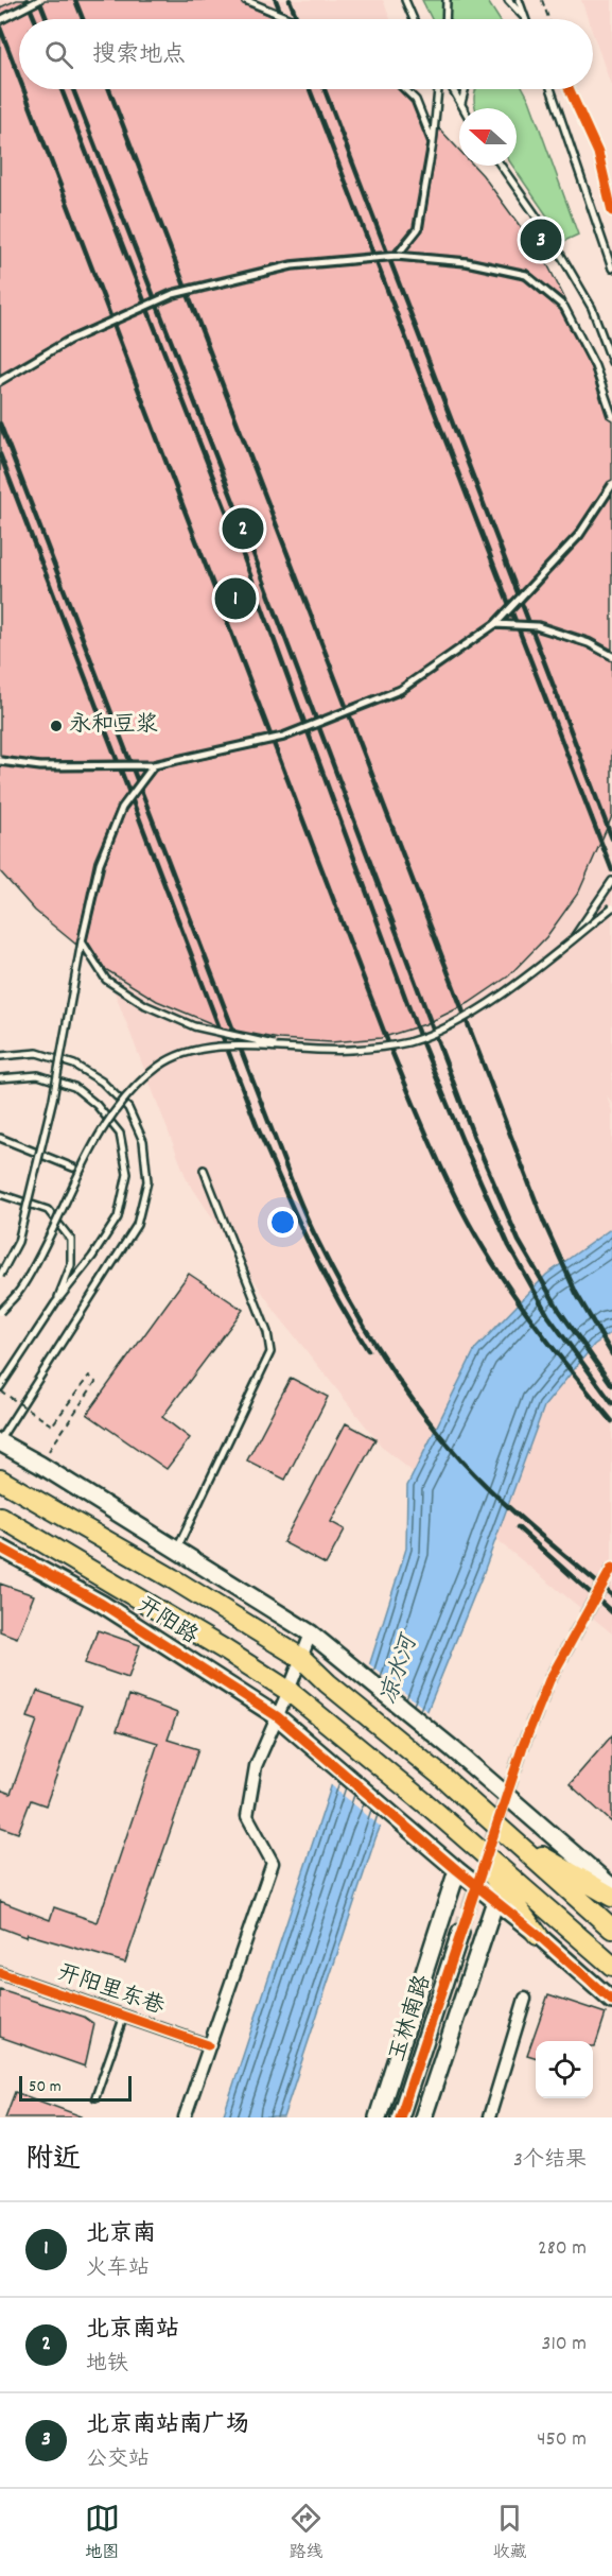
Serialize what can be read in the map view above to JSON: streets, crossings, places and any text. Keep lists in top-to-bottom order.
{
  "streets": {
    "main road": ["开阳路"],
    "street": ["开阳里东巷", "玉林南路"]
  },
  "crossings": [
    ["开阳路", "玉林南路"]
  ],
  "water": ["凉水河"],
  "places": ["永和豆浆"],
  "scale_bar": "50 m",
  "north": "left",
  "page": {
    "search": "搜索地点",
    "pins": ["3", "2", "1"],
    "scale": "50 m",
    "heading": ["附近", "3个结果"],
    "list": [
      {
        "mark": "1",
        "name": "北京南",
        "note": "火车站",
        "value": "280 m"
      },
      {
        "mark": "2",
        "name": "北京南站",
        "note": "地铁",
        "value": "310 m"
      },
      {
        "mark": "3",
        "name": "北京南站南广场",
        "note": "公交站",
        "value": "450 m"
      }
    ],
    "nav": ["地图", "路线", "收藏"]
  }
}
